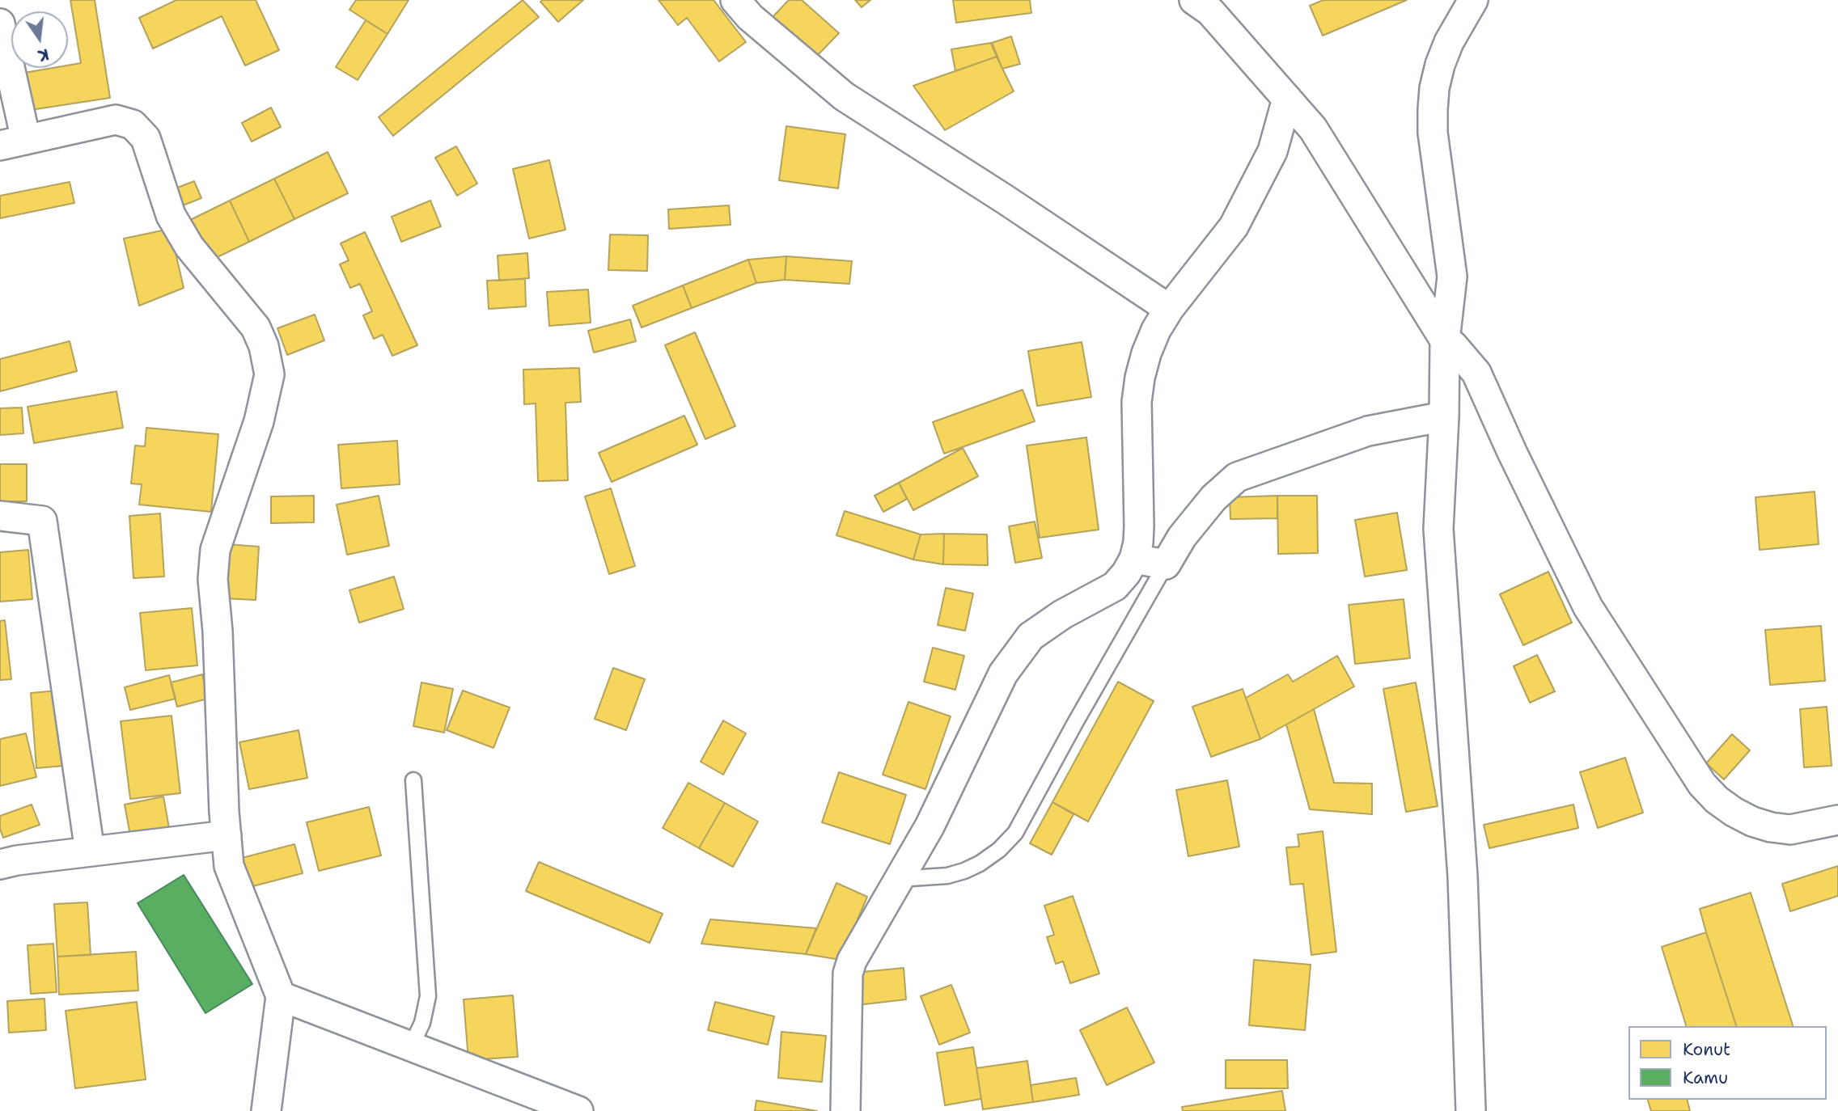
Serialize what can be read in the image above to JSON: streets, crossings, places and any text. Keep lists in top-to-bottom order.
{
  "legend": ["Konut", "Kamu"],
  "north": "bottom"
}
